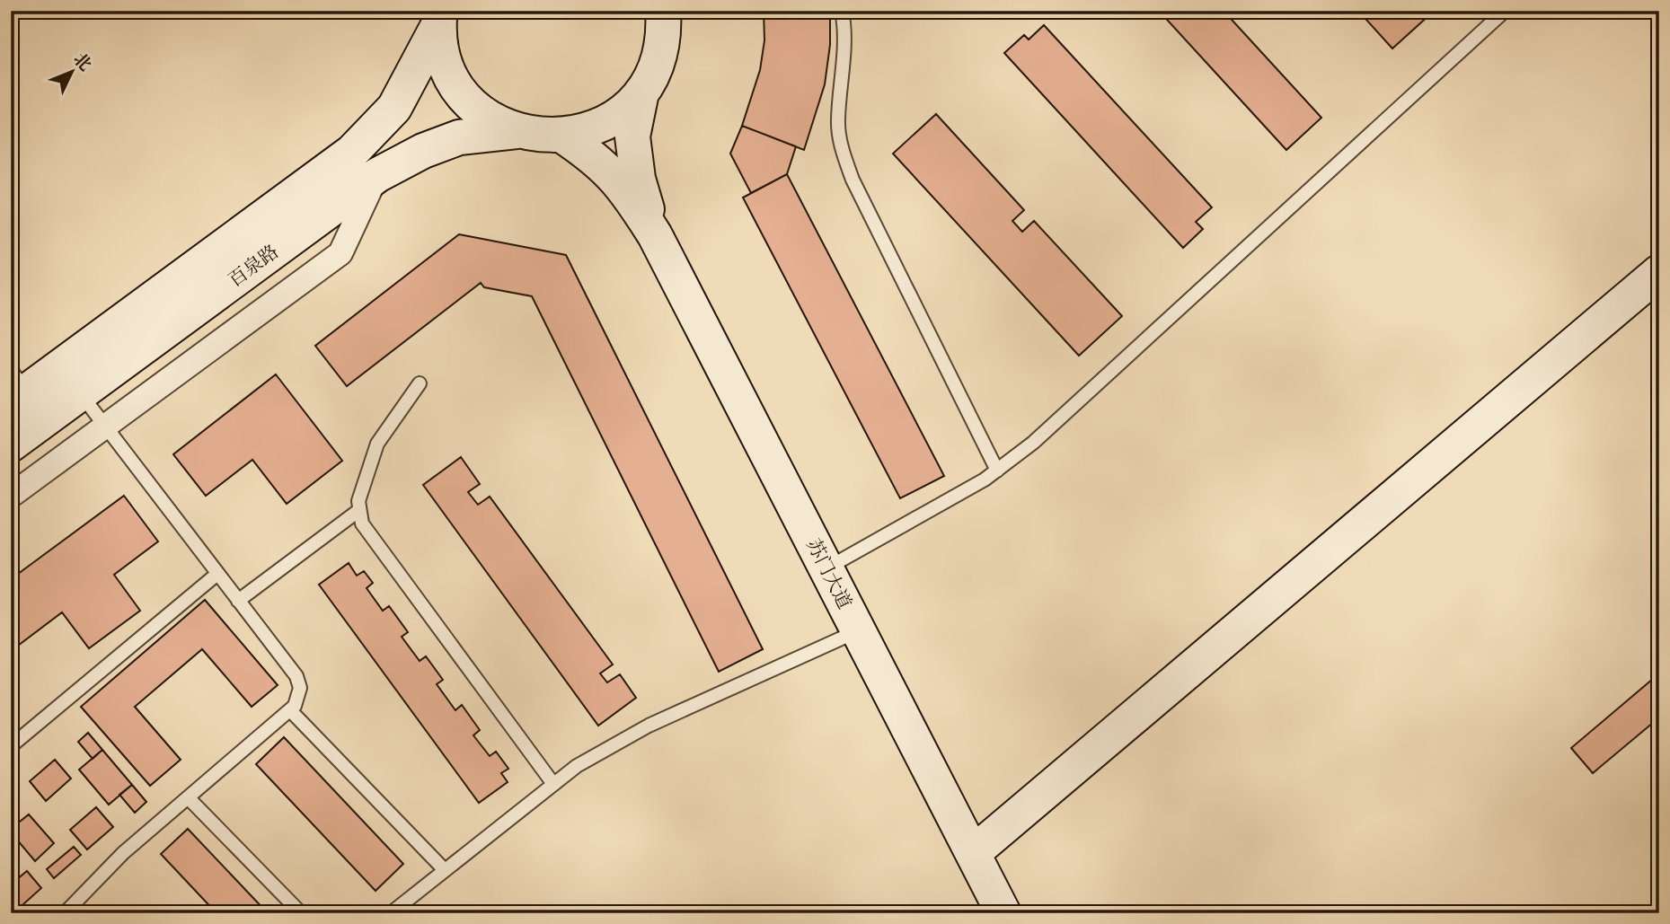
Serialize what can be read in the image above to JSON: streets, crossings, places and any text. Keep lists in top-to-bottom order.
{
  "streets": {
    "main road": ["百泉路", "苏门大道"]
  },
  "north": "top right"
}
